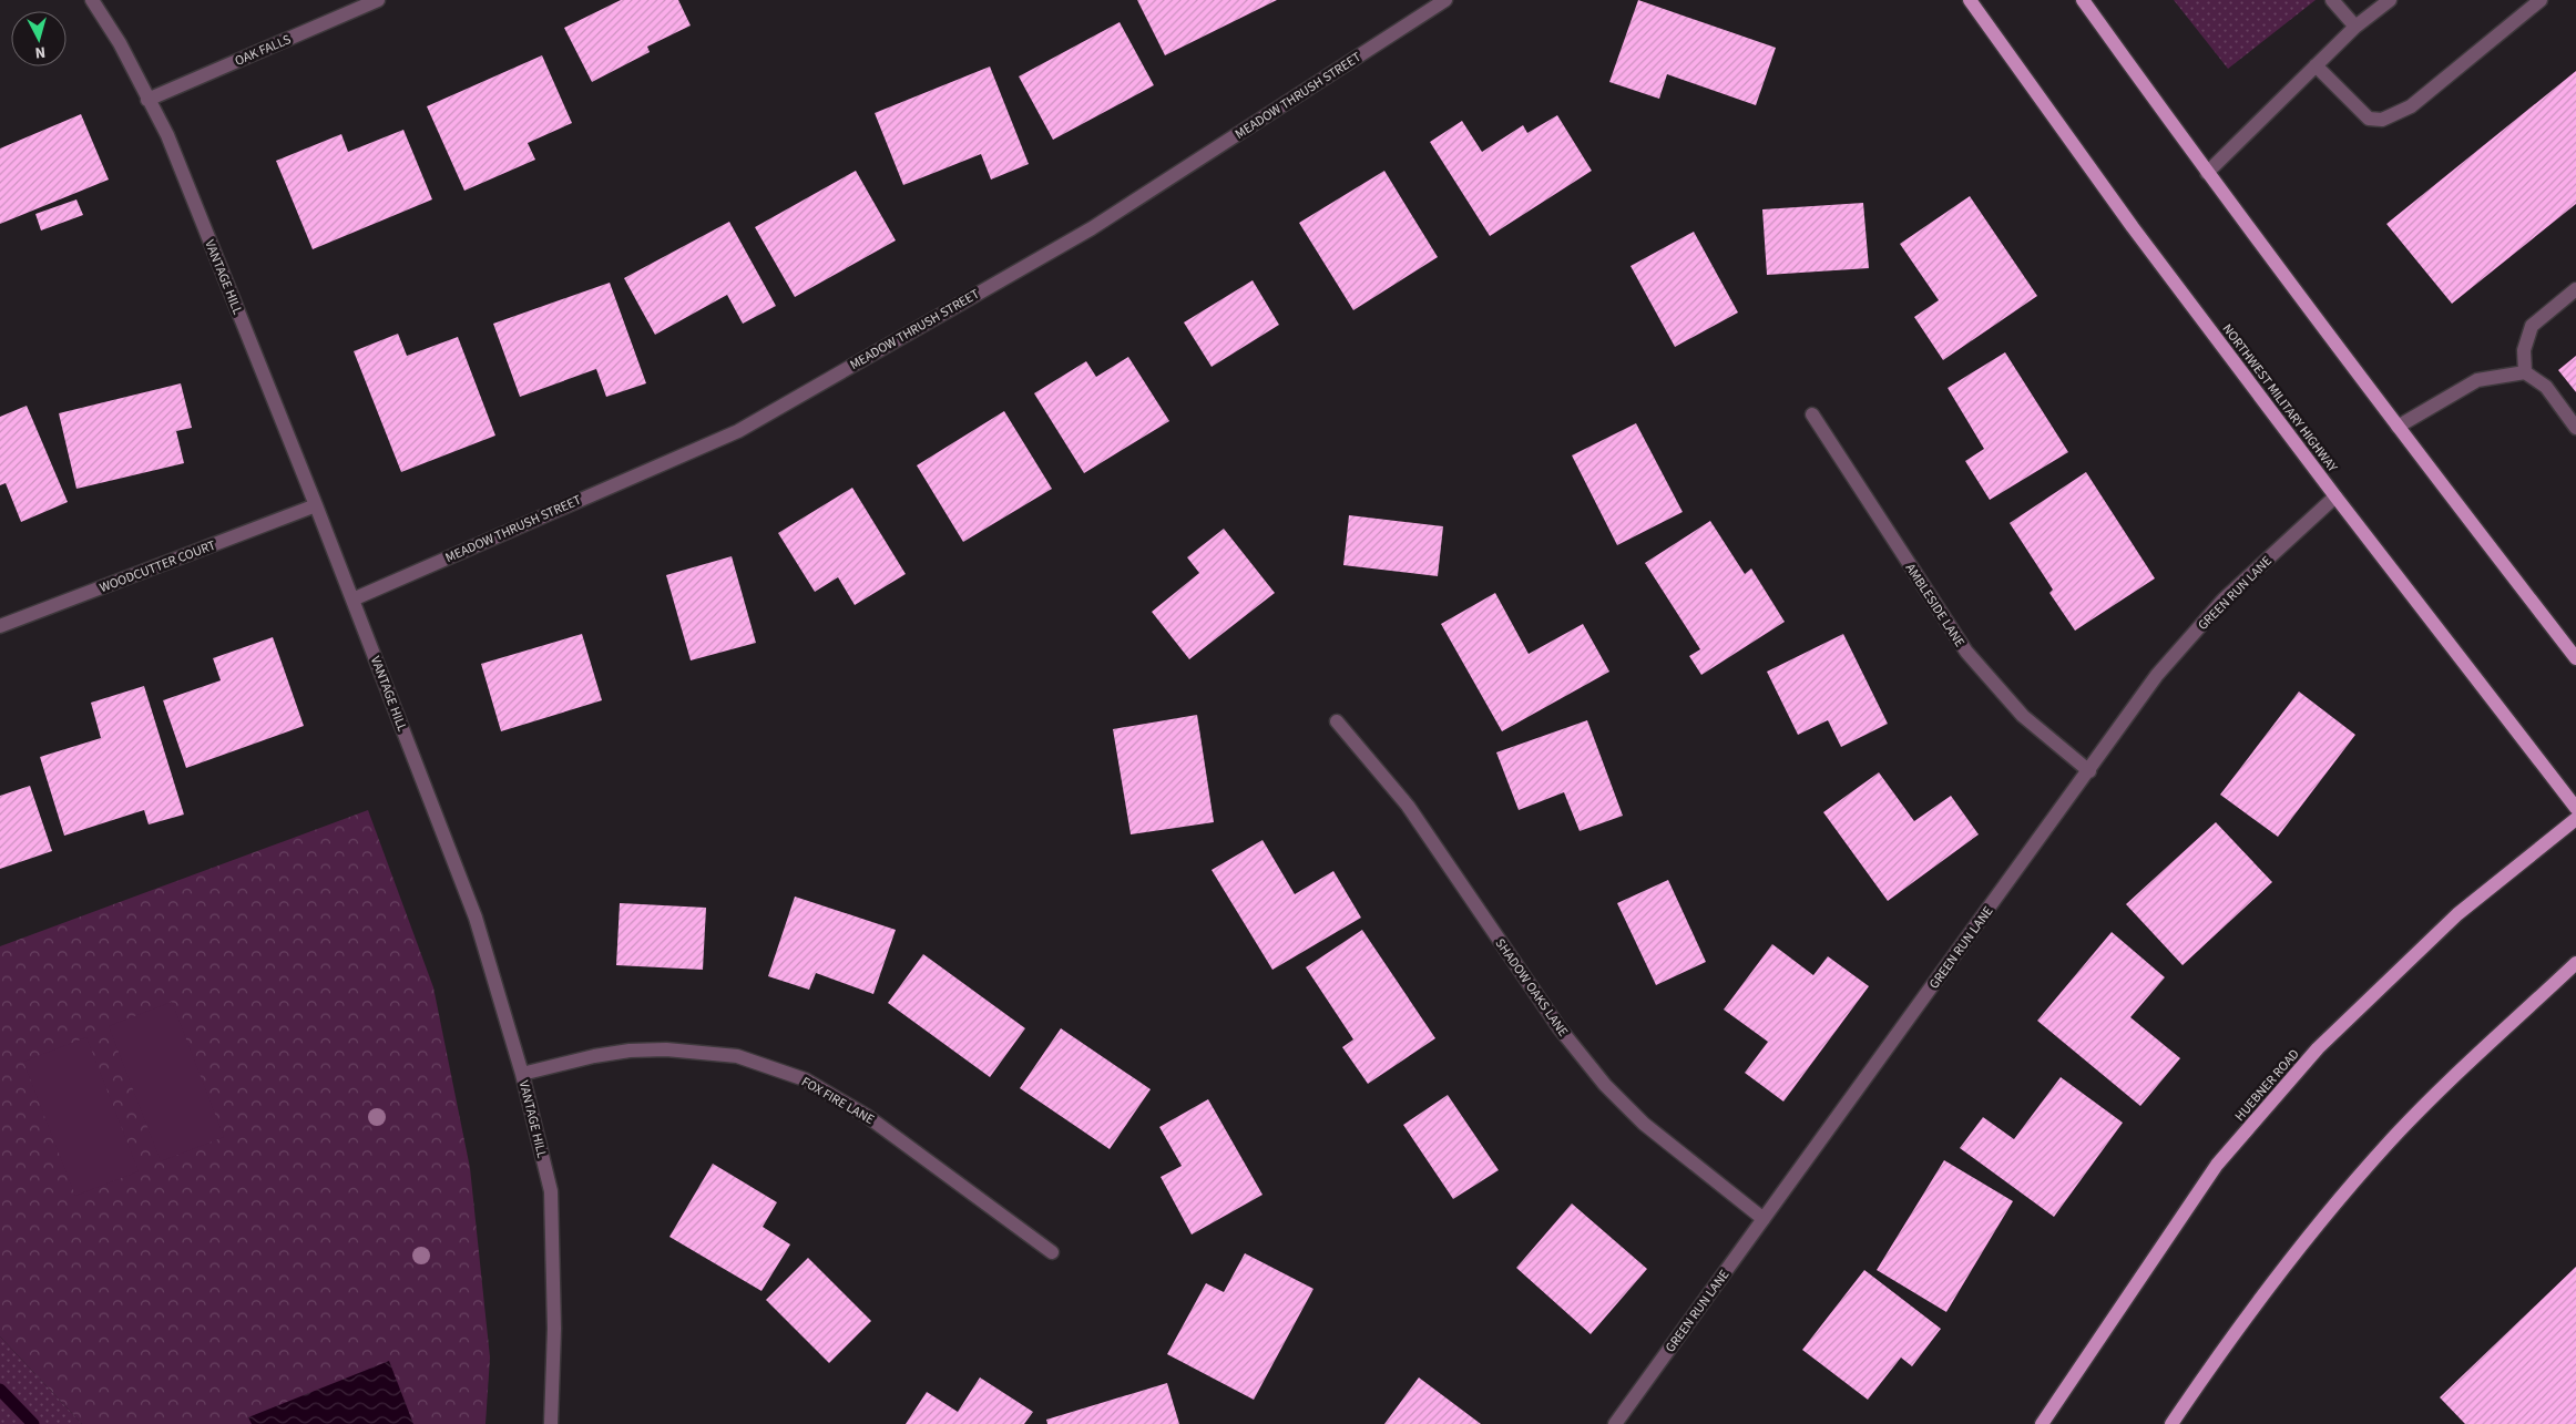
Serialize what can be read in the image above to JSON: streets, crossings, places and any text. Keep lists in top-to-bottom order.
{
  "streets": {
    "main road": ["NORTHWEST MILITARY HIGHWAY", "HUEBNER ROAD"],
    "street": [
      "OAK FALLS",
      "MEADOW THRUSH STREET",
      "VANTAGE HILL",
      "WOODCUTTER COURT",
      "GREEN RUN LANE",
      "AMBLESIDE LANE",
      "SHADOW OAKS LANE",
      "FOX FIRE LANE"
    ]
  },
  "crossings": [
    ["OAK FALLS", "VANTAGE HILL"],
    ["MEADOW THRUSH STREET", "VANTAGE HILL"],
    ["VANTAGE HILL", "WOODCUTTER COURT"],
    ["VANTAGE HILL", "FOX FIRE LANE"],
    ["NORTHWEST MILITARY HIGHWAY", "GREEN RUN LANE"],
    ["GREEN RUN LANE", "AMBLESIDE LANE"],
    ["GREEN RUN LANE", "SHADOW OAKS LANE"]
  ],
  "north": "bottom"
}
